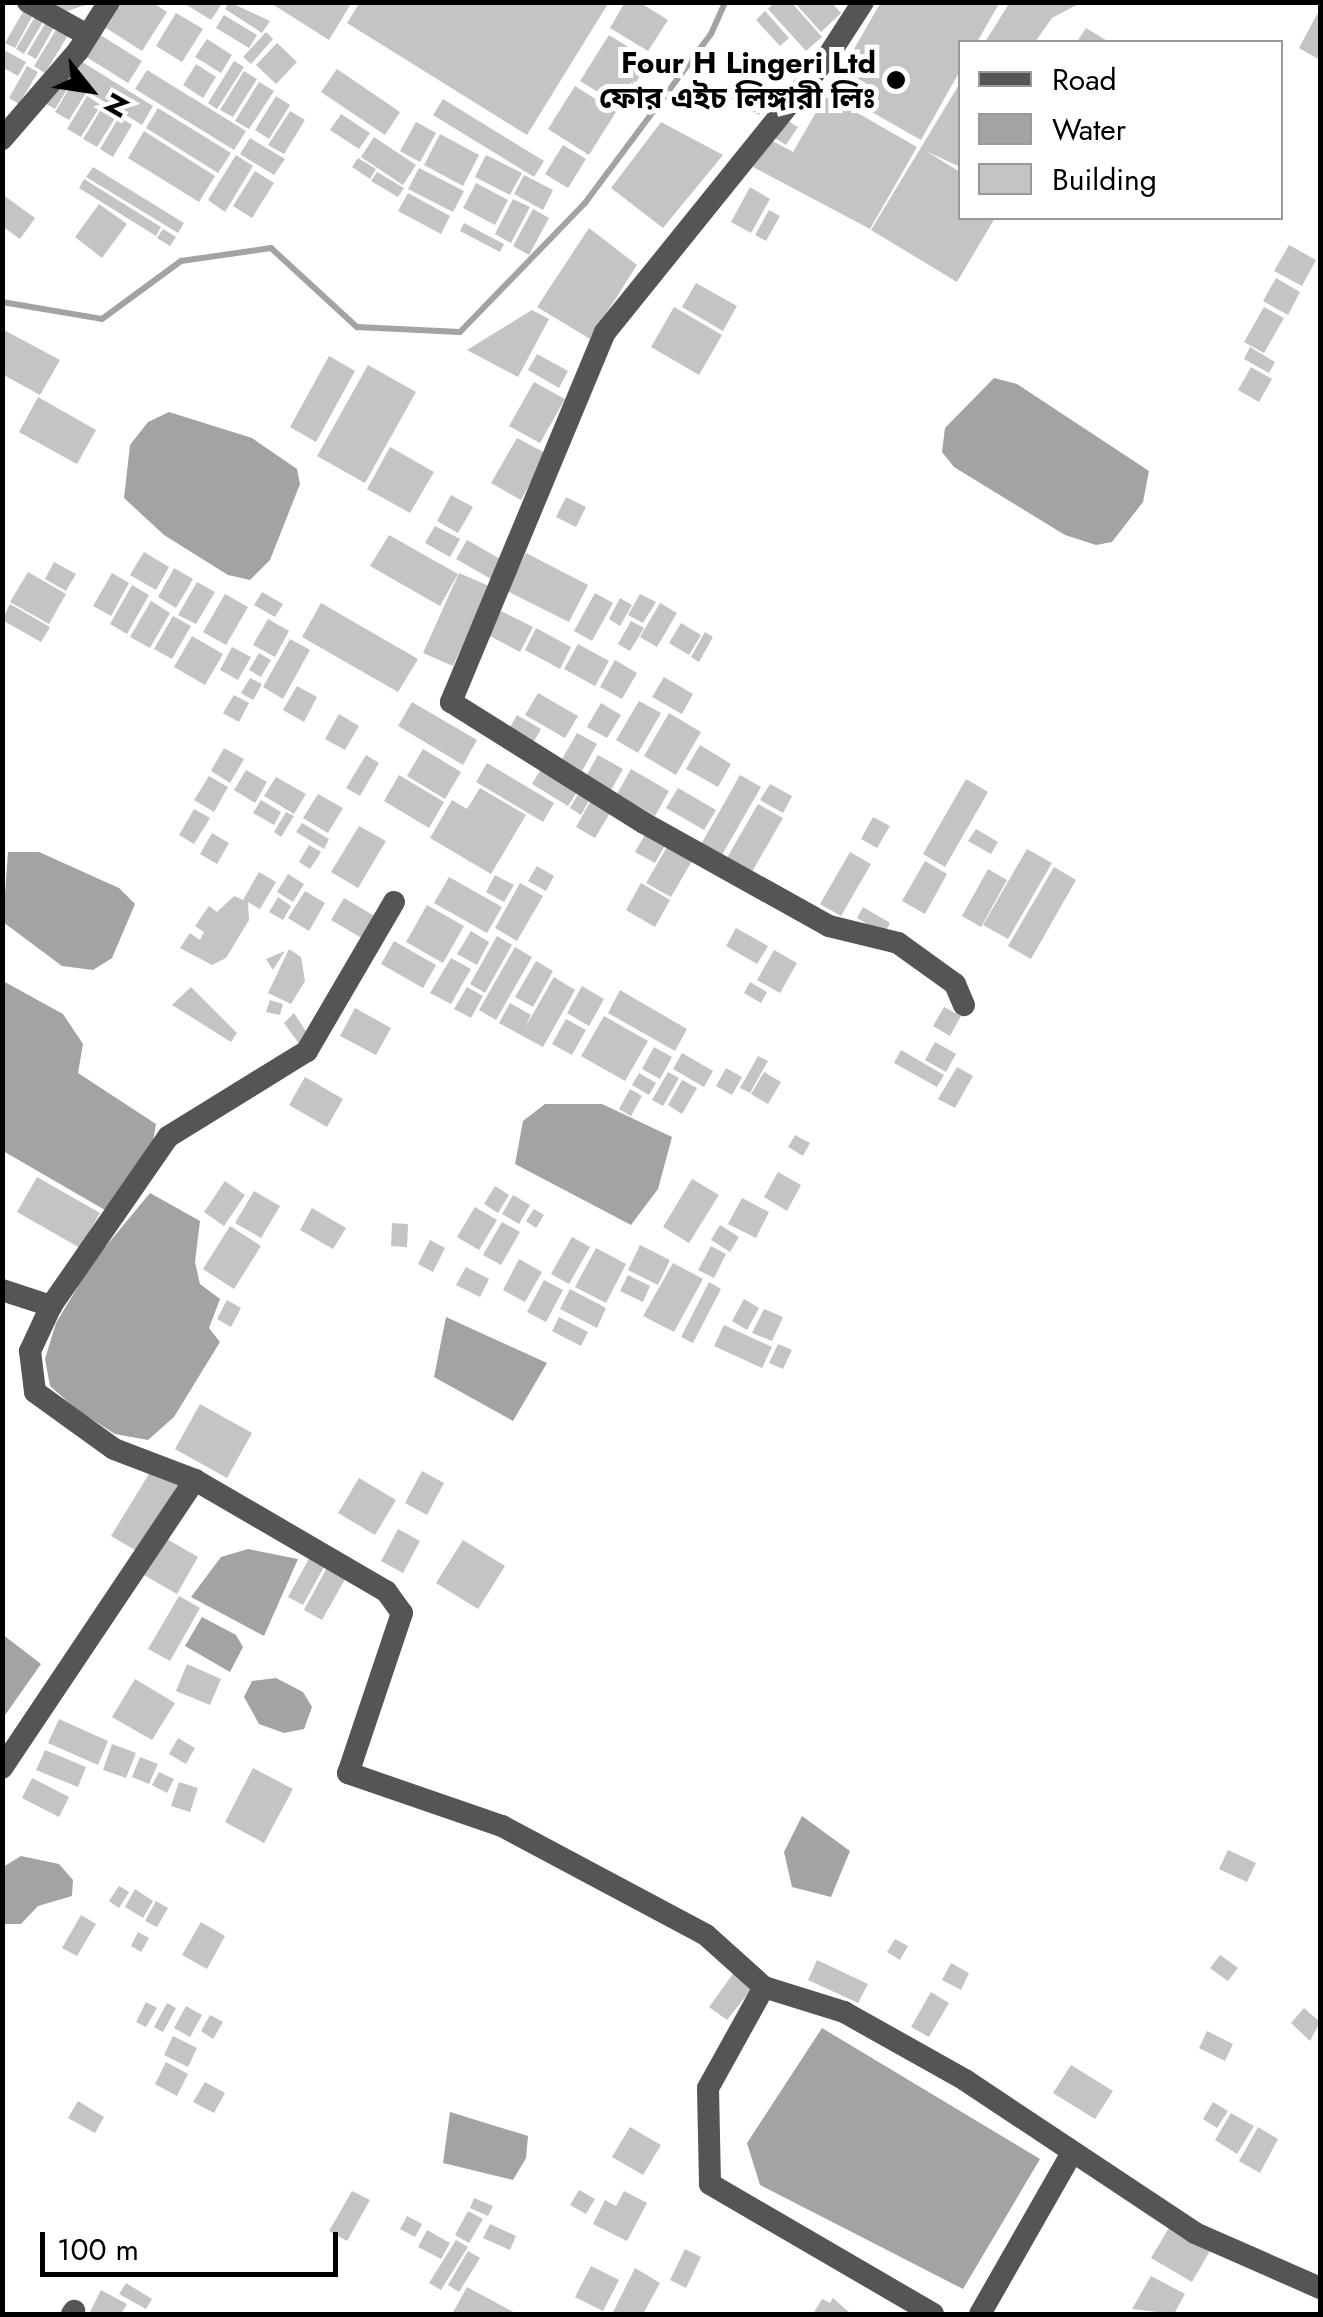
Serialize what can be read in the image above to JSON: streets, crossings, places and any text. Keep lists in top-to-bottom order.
{
  "places": ["Four H Lingeri Ltd ফোর এইচ লিঙ্গারী লিঃ"],
  "legend": ["Road", "Water", "Building"],
  "scale_bar": "100 m",
  "north": "bottom right"
}
